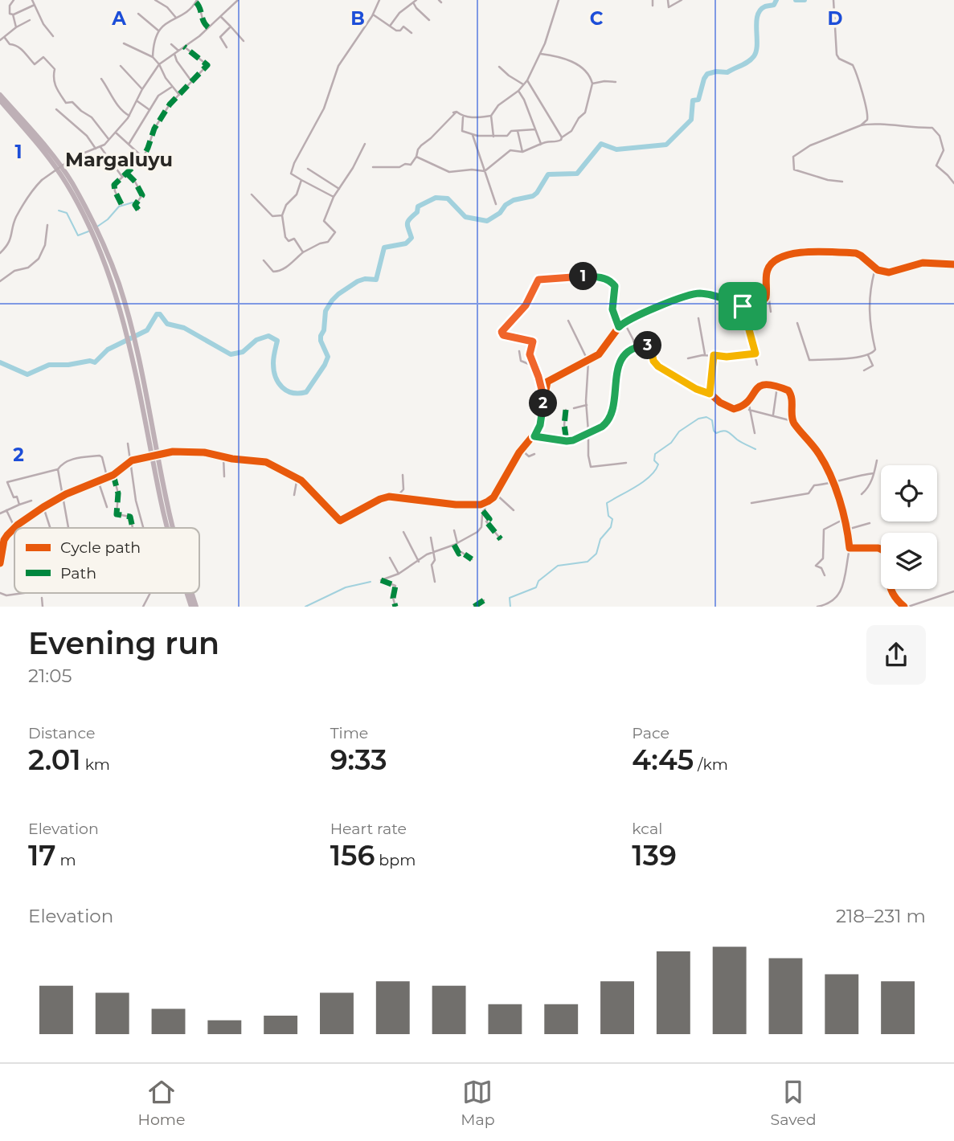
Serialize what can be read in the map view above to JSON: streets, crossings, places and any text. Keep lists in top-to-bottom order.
{
  "districts": ["Margaluyu"],
  "legend": ["Cycle path", "Path"],
  "page": {
    "pins": ["1", "3", "2"],
    "heading": ["Evening run", "21:05"],
    "stats": [
      ["Distance", "2.01 km"],
      ["Time", "9:33"],
      ["Pace", "4:45 /km"],
      ["Elevation", "17 m"],
      ["Heart rate", "156 bpm"],
      ["kcal", "139"]
    ],
    "chart": ["Elevation", "218–231 m"],
    "tabs": ["Home", "Map", "Saved"]
  },
  "grid": {
    "columns": [
      "A",
      "B",
      "C",
      "D"
    ],
    "rows": ["1", "2"]
  }
}
